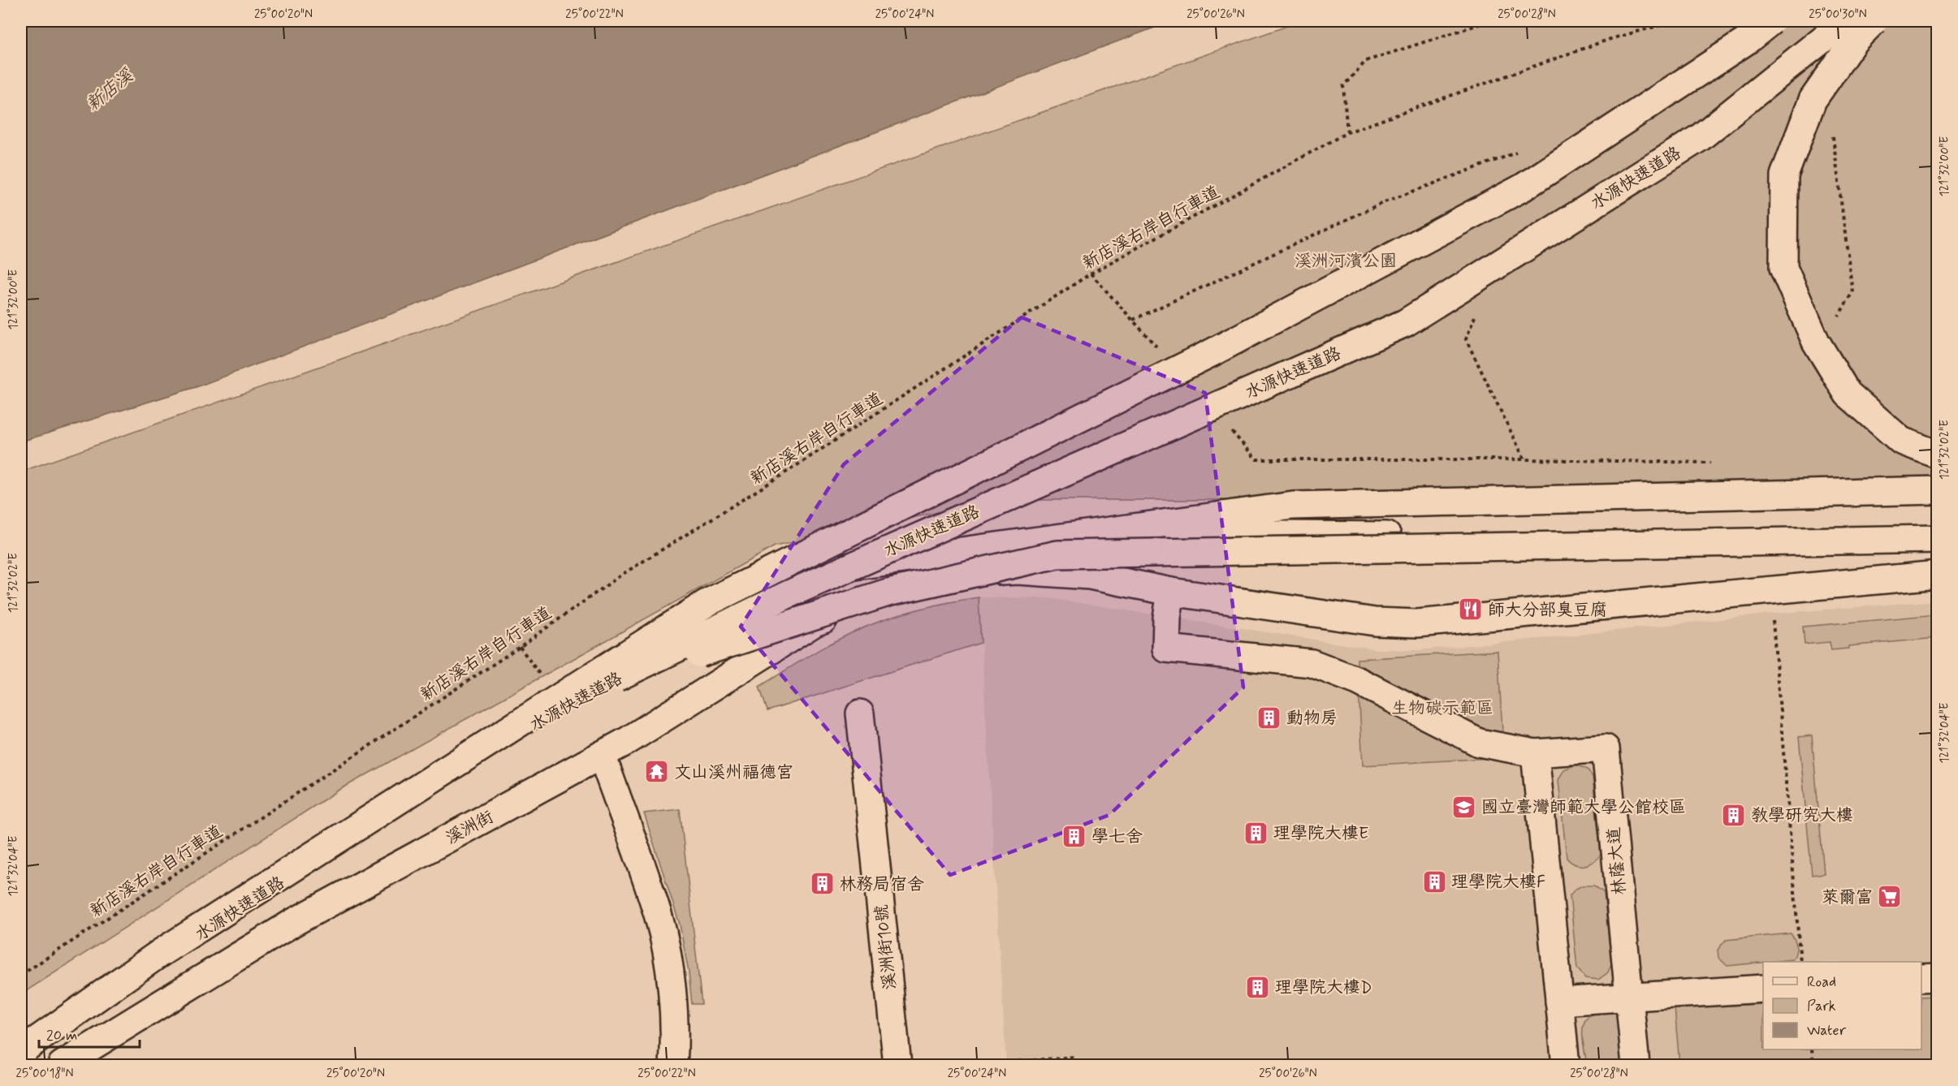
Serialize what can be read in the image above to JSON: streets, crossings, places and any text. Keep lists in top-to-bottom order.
{
  "streets": {
    "main road": [
      "水源快速道路",
      "溪洲街",
      "林蔭大道",
      "溪洲街10號"
    ],
    "path": ["新店溪右岸自行車道"]
  },
  "water": ["新店溪"],
  "parks": ["溪洲河濱公園", "生物碳示範區"],
  "places": {
    "restaurant": ["師大分部臭豆腐"],
    "building": [
      "動物房",
      "教學研究大樓",
      "理學院大樓E",
      "學七舍",
      "理學院大樓F",
      "林務局宿舍",
      "理學院大樓D"
    ],
    "temple": ["文山溪州福德宮"],
    "school or university": ["國立臺灣師範大學公館校區"],
    "supermarket": ["萊爾富"]
  },
  "legend": ["Road", "Park", "Water"],
  "scale_bar": "20 m",
  "coordinates": [
    "25°00'20\"N",
    "25°00'22\"N",
    "25°00'24\"N",
    "25°00'26\"N",
    "25°00'28\"N",
    "25°00'30\"N",
    "121°32'00\"E",
    "121°32'02\"E",
    "121°32'04\"E",
    "25°00'18\"N"
  ]
}
